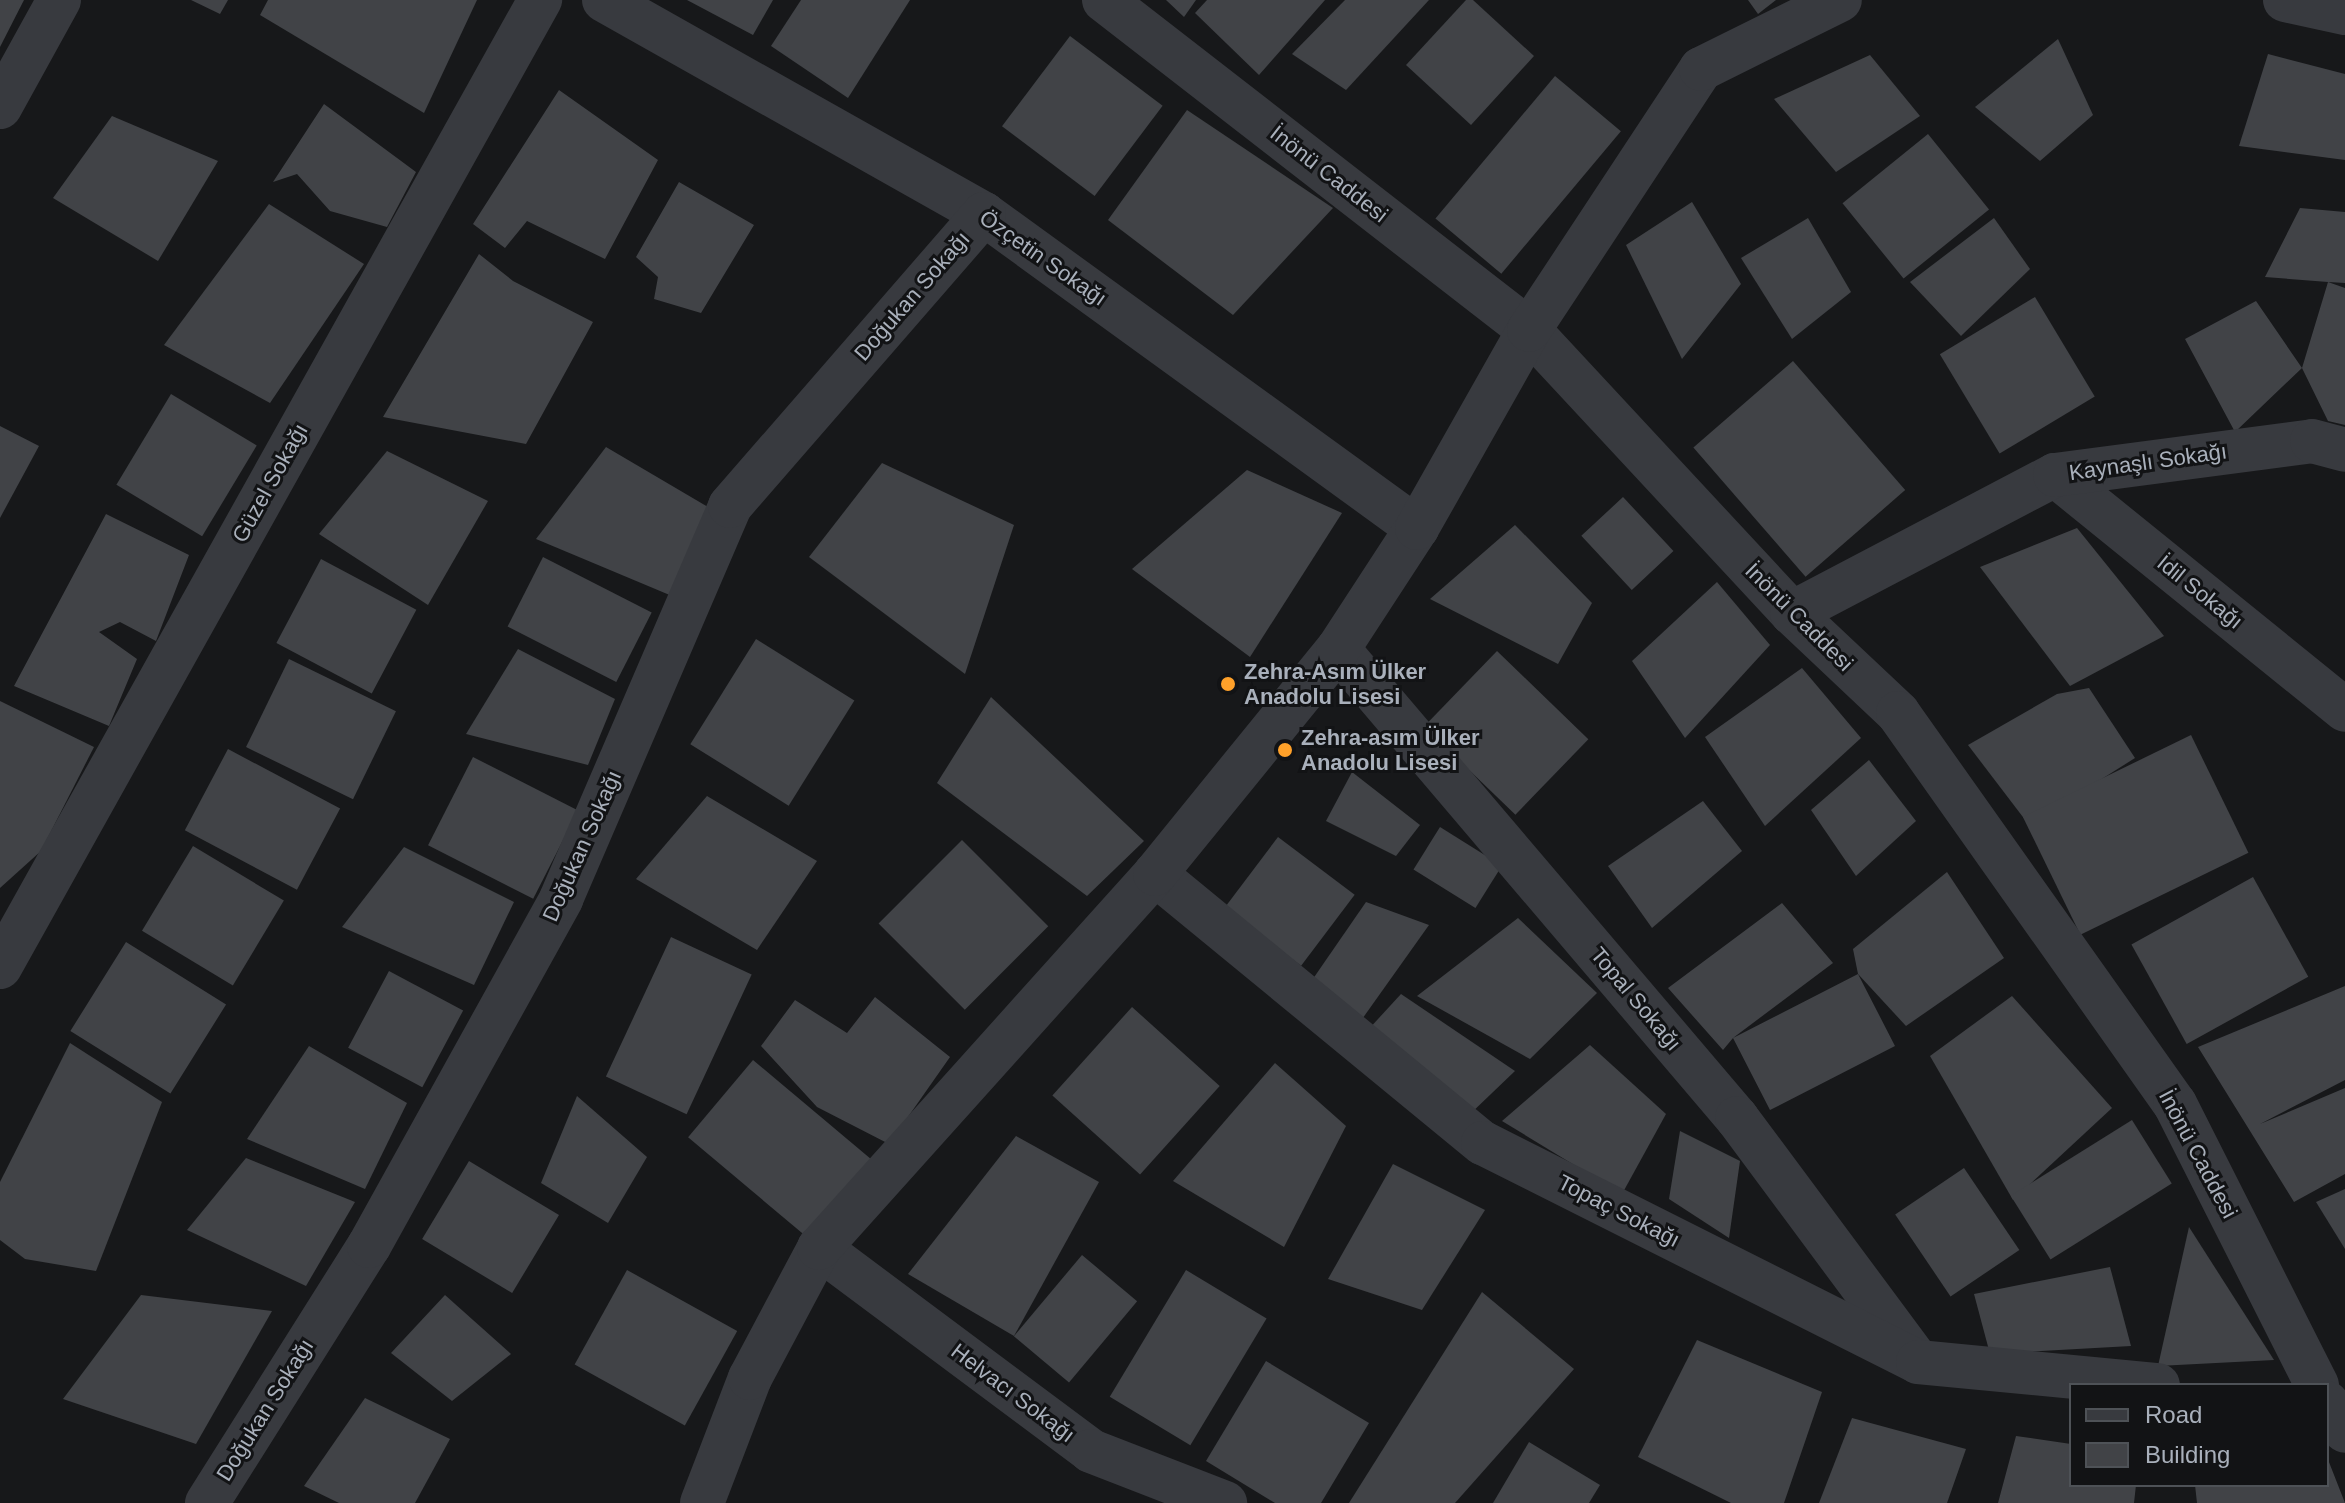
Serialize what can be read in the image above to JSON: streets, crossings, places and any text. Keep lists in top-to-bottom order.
{
  "streets": {
    "street": [
      "İnönü Caddesi",
      "Özçetin Sokağı",
      "Doğukan Sokağı",
      "Kaynaşlı Sokağı",
      "Güzel Sokağı",
      "İdil Sokağı",
      "Topal Sokağı",
      "Topaç Sokağı",
      "Helvacı Sokağı"
    ]
  },
  "crossings": [
    ["İnönü Caddesi", "Kaynaşlı Sokağı"],
    ["Özçetin Sokağı", "Doğukan Sokağı"],
    ["Kaynaşlı Sokağı", "İdil Sokağı"],
    ["Topal Sokağı", "Topaç Sokağı"]
  ],
  "places": ["Zehra-Asım Ülker Anadolu Lisesi", "Zehra-asım Ülker Anadolu Lisesi"],
  "legend": ["Road", "Building"]
}
